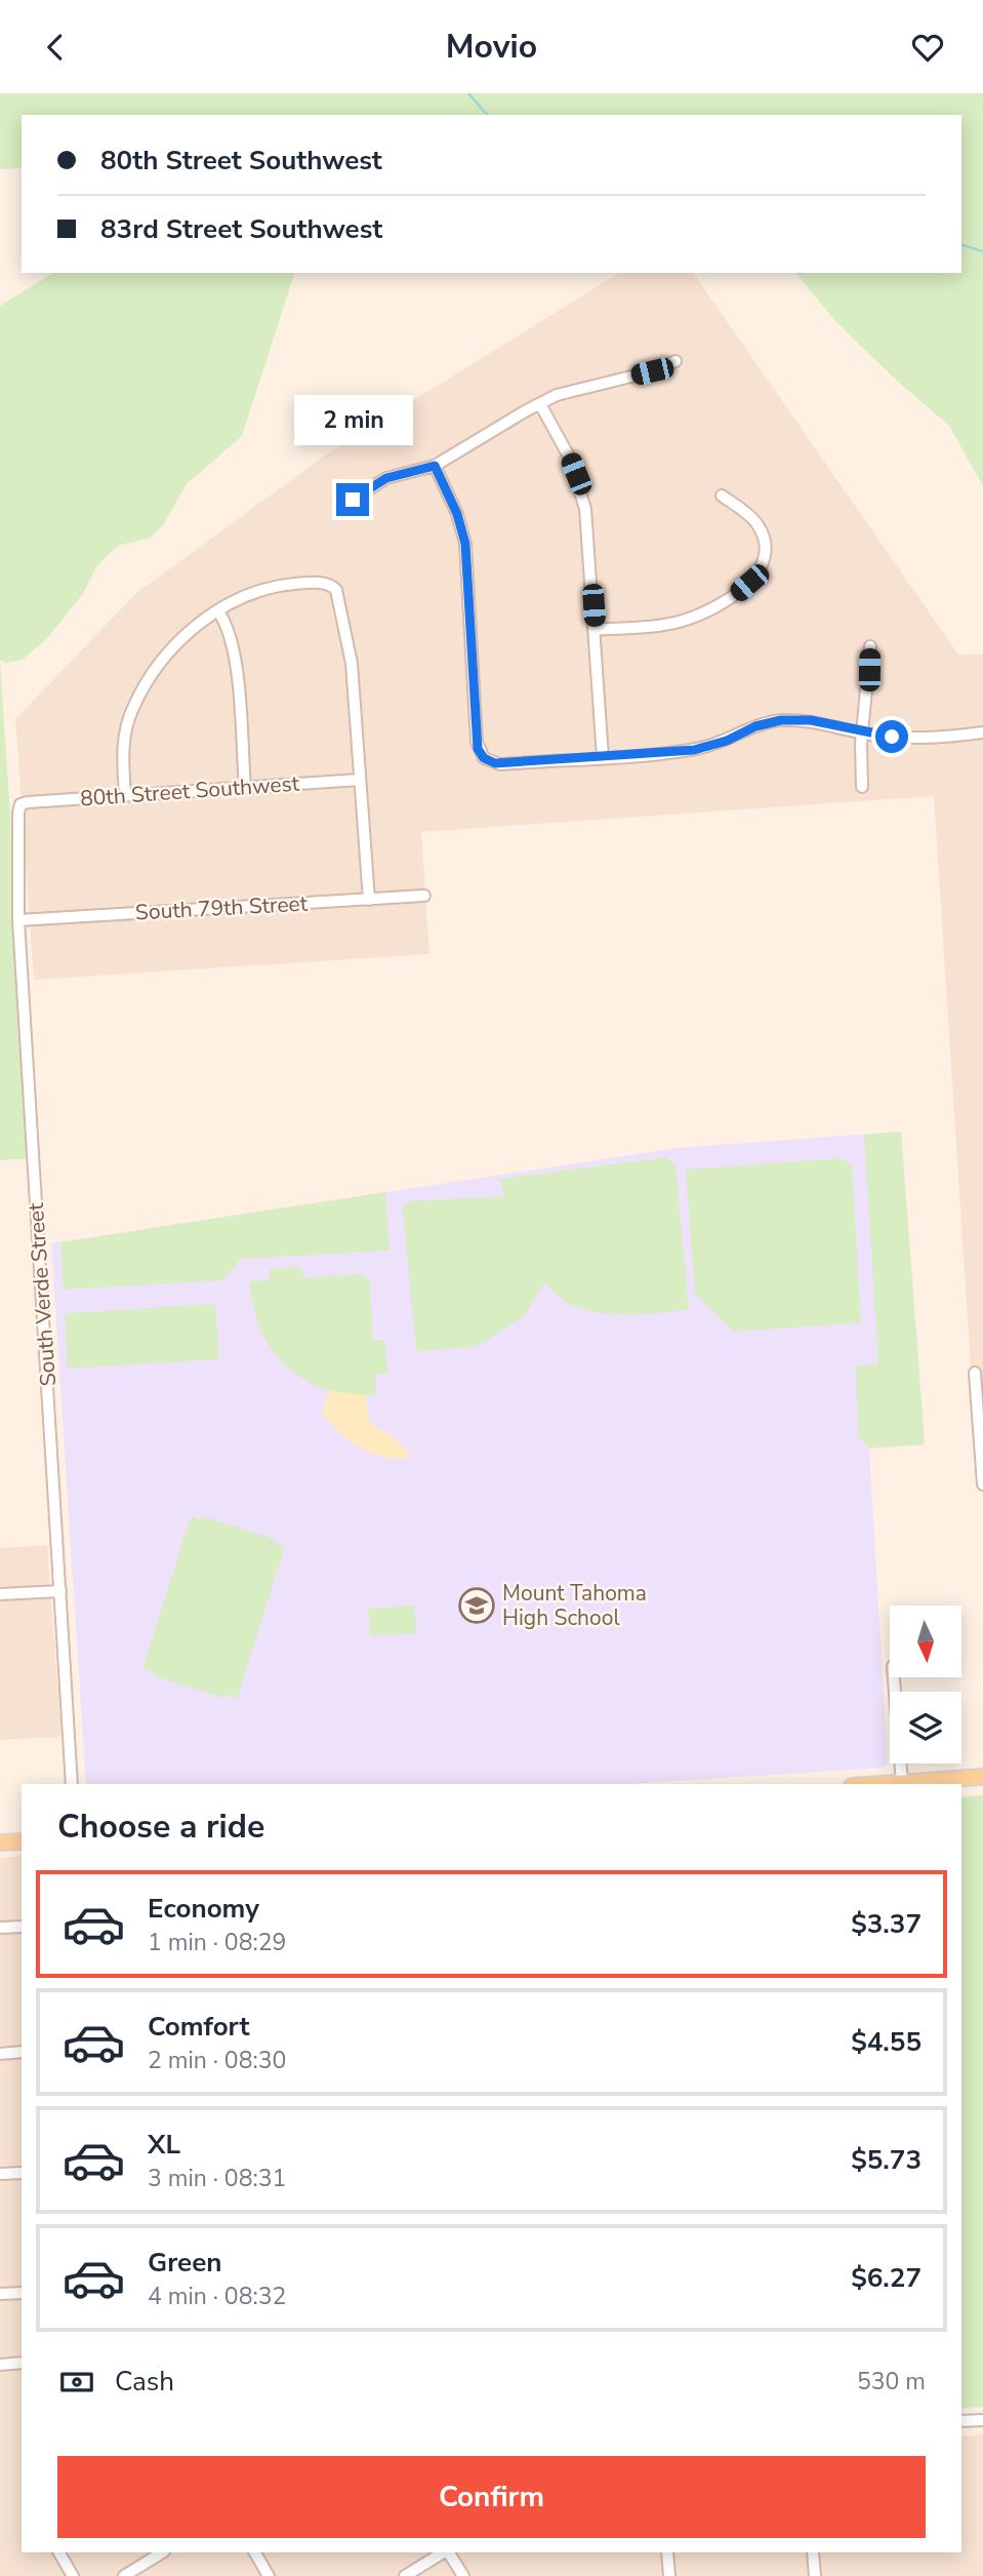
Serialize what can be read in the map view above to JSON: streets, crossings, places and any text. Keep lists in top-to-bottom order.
{
  "streets": {
    "street": ["80th Street Southwest", "South 79th Street", "South Verde Street"]
  },
  "crossings": [
    ["80th Street Southwest", "South Verde Street"],
    ["South 79th Street", "South Verde Street"]
  ],
  "places": {
    "school or university": ["Mount Tahoma High School"]
  },
  "north": "bottom",
  "page": {
    "header": "Movio",
    "banner": ["80th Street Southwest", "83rd Street Southwest"],
    "bubble": "2 min",
    "heading": "Choose a ride",
    "list": [
      {
        "name": "Economy",
        "note": "1 min · 08:29",
        "value": "$3.37"
      },
      {
        "name": "Comfort",
        "note": "2 min · 08:30",
        "value": "$4.55"
      },
      {
        "name": "XL",
        "note": "3 min · 08:31",
        "value": "$5.73"
      },
      {
        "name": "Green",
        "note": "4 min · 08:32",
        "value": "$6.27"
      }
    ],
    "pay": ["Cash", "530 m"],
    "buttons": "Confirm"
  }
}
